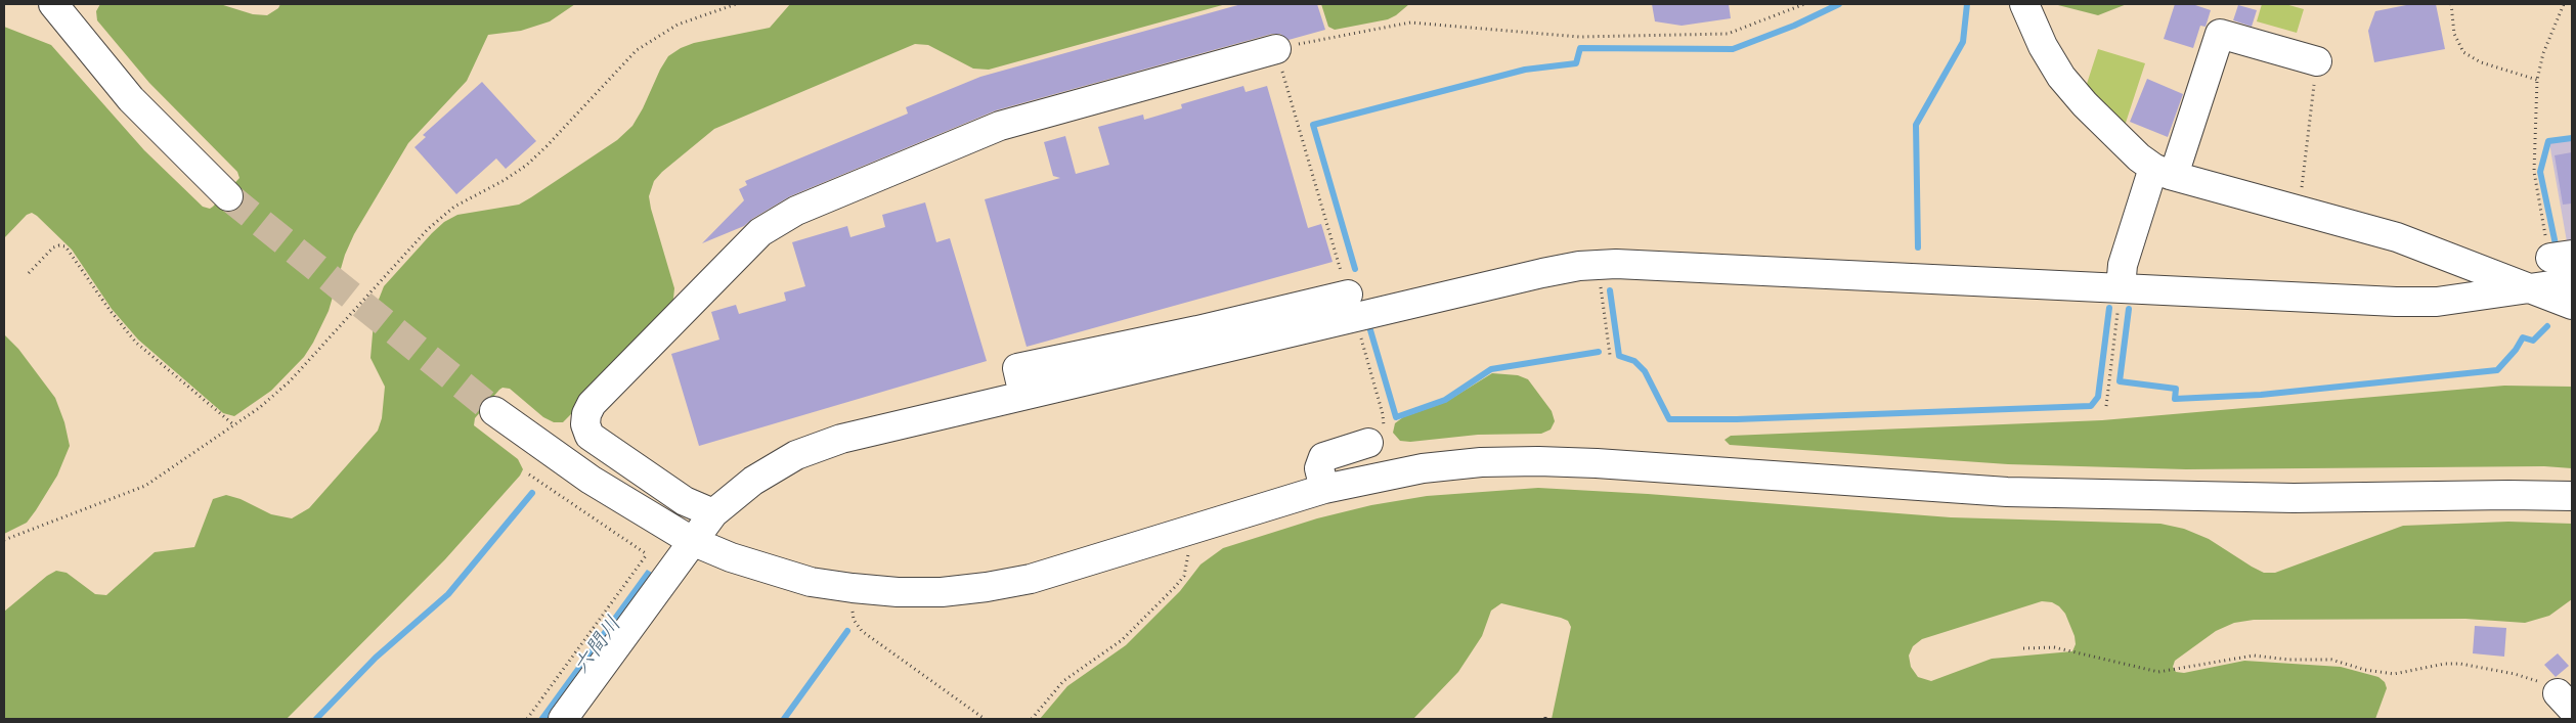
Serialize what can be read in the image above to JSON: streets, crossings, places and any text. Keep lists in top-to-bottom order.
{
  "water": ["六間川"]
}
